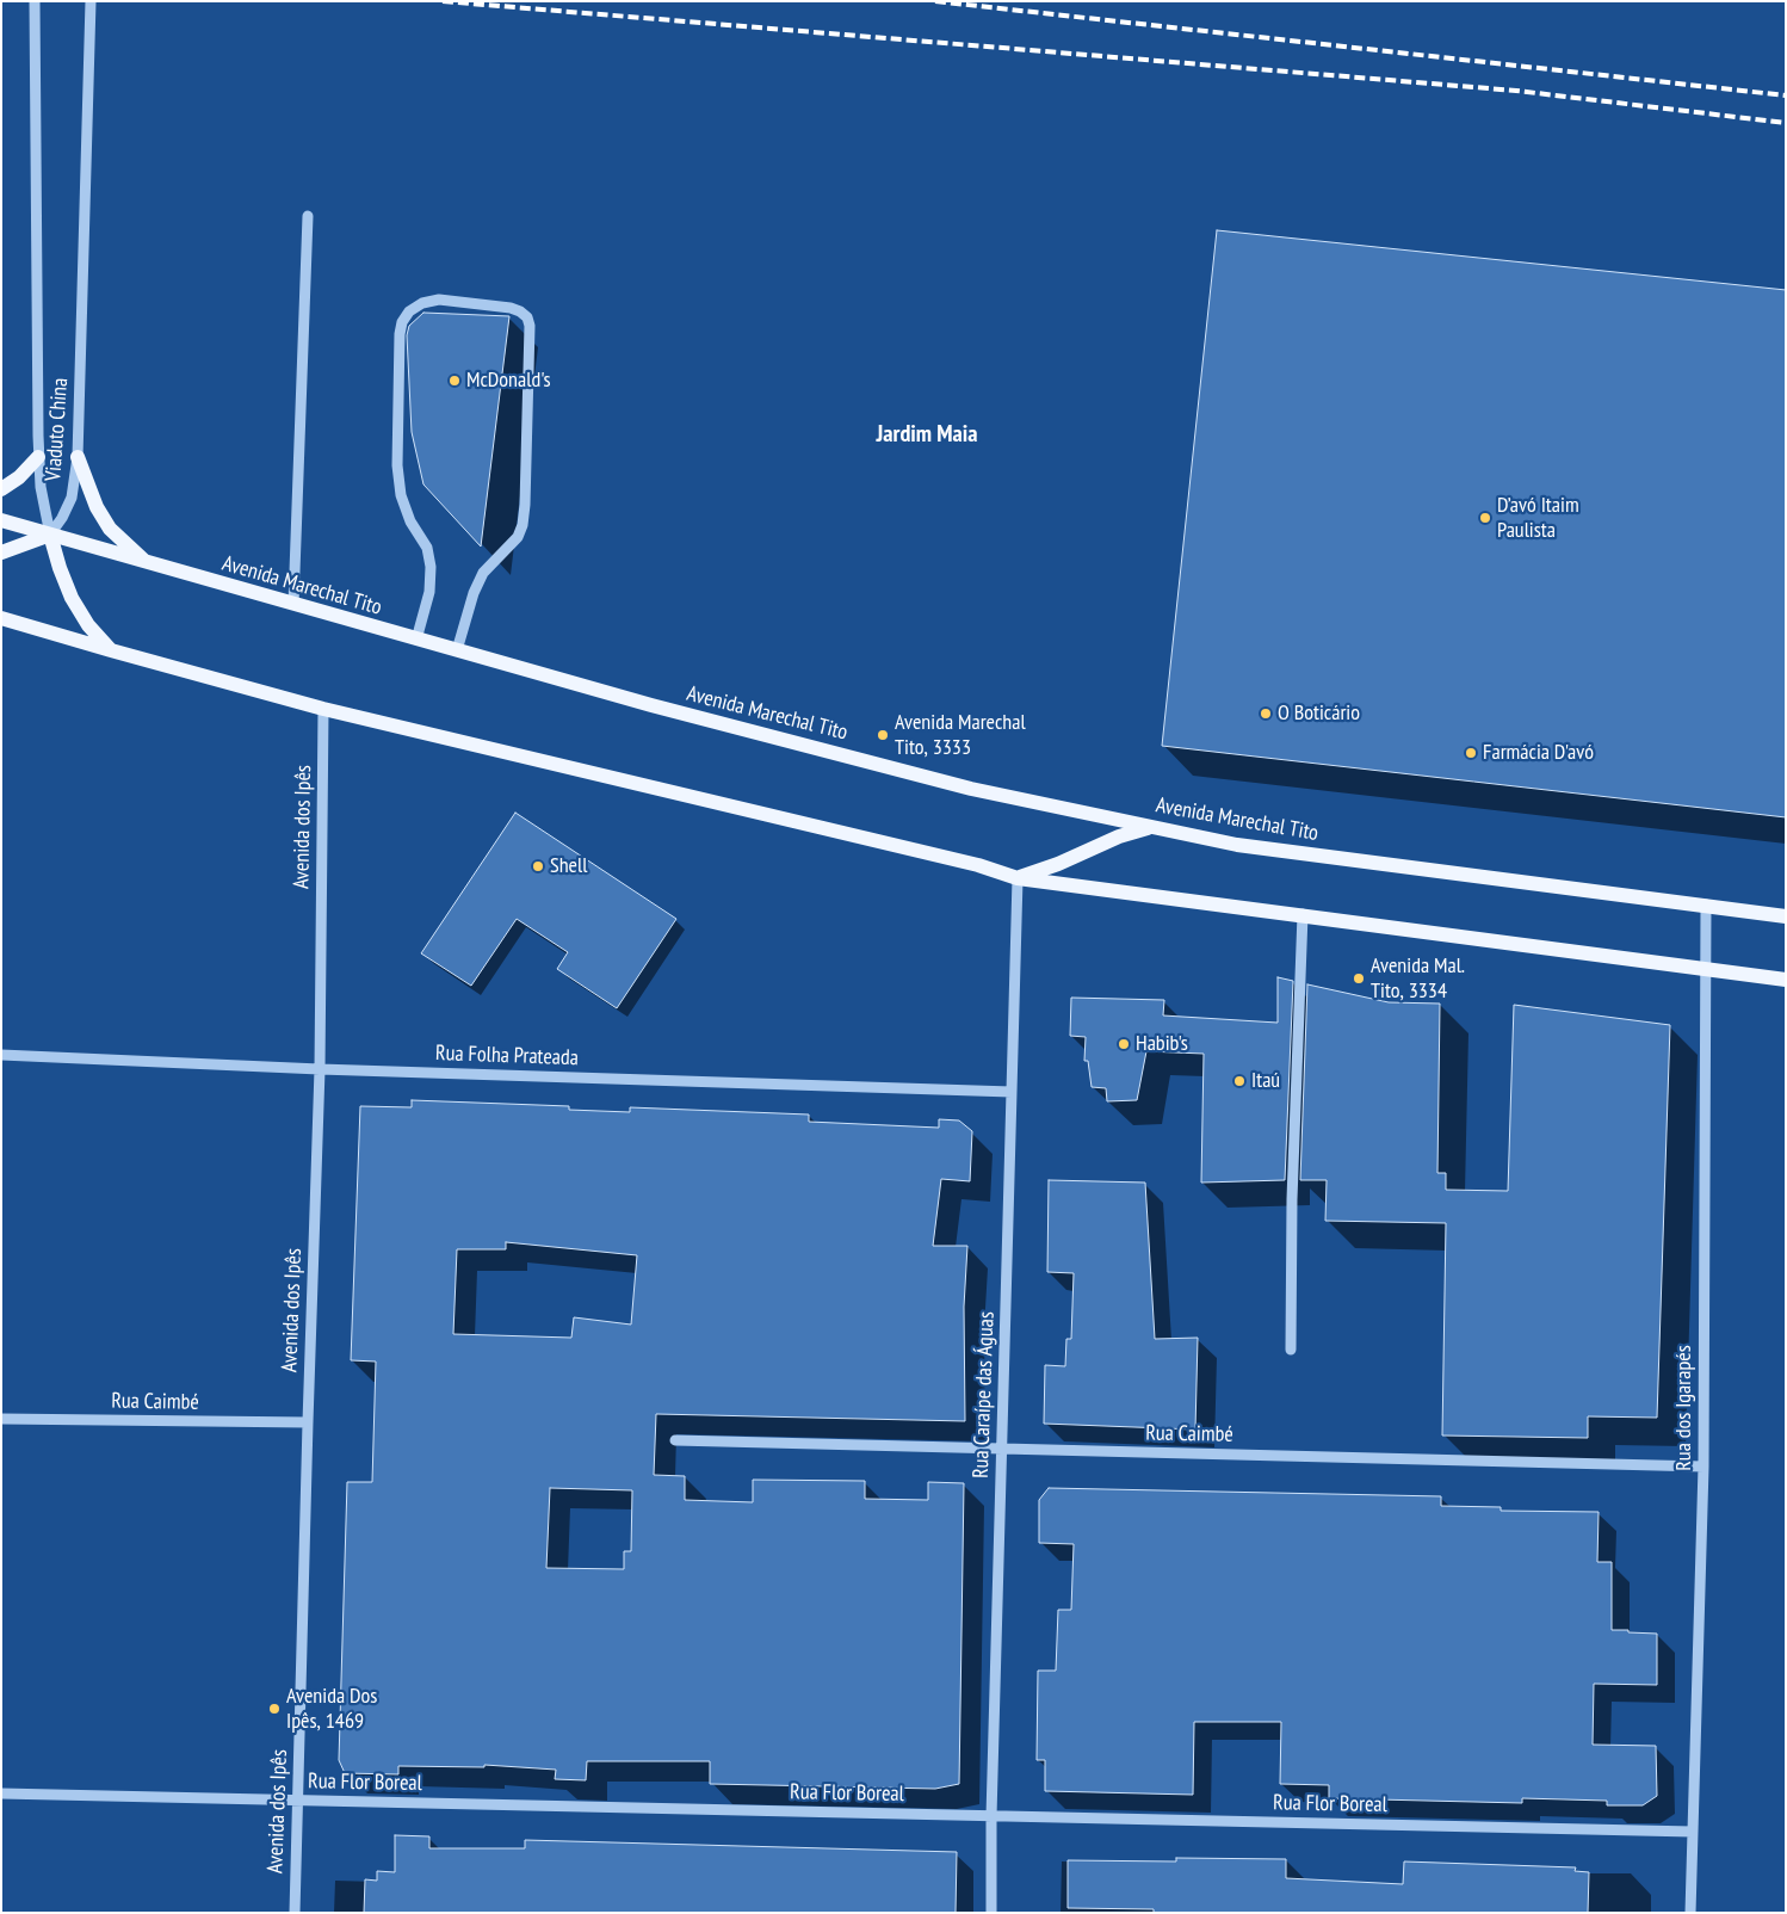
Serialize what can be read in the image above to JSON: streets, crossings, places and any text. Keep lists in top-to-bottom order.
{
  "streets": {
    "main road": ["Avenida Marechal Tito"],
    "street": [
      "Viaduto China",
      "Avenida dos Ipês",
      "Rua Folha Prateada",
      "Rua Caraípe das Águas",
      "Rua Caimbé",
      "Rua dos Igarapés",
      "Rua Flor Boreal"
    ]
  },
  "crossings": [
    ["Viaduto China", "Avenida Marechal Tito"],
    ["Avenida Marechal Tito", "Rua dos Igarapés"],
    ["Avenida dos Ipês", "Rua Folha Prateada"],
    ["Avenida dos Ipês", "Rua Caimbé"],
    ["Avenida dos Ipês", "Rua Flor Boreal"],
    ["Rua Folha Prateada", "Rua Caraípe das Águas"],
    ["Rua Caraípe das Águas", "Rua Caimbé"],
    ["Rua Caraípe das Águas", "Rua Flor Boreal"],
    ["Rua Caimbé", "Rua dos Igarapés"],
    ["Rua dos Igarapés", "Rua Flor Boreal"]
  ],
  "districts": ["Jardim Maia"],
  "places": [
    "McDonald's",
    "D’avó Itaim Paulista",
    "O Boticário",
    "Avenida Marechal Tito, 3333",
    "Farmácia D'avó",
    "Shell",
    "Avenida Mal. Tito, 3334",
    "Habib's",
    "Itaú",
    "Avenida Dos Ipês, 1469"
  ]
}
